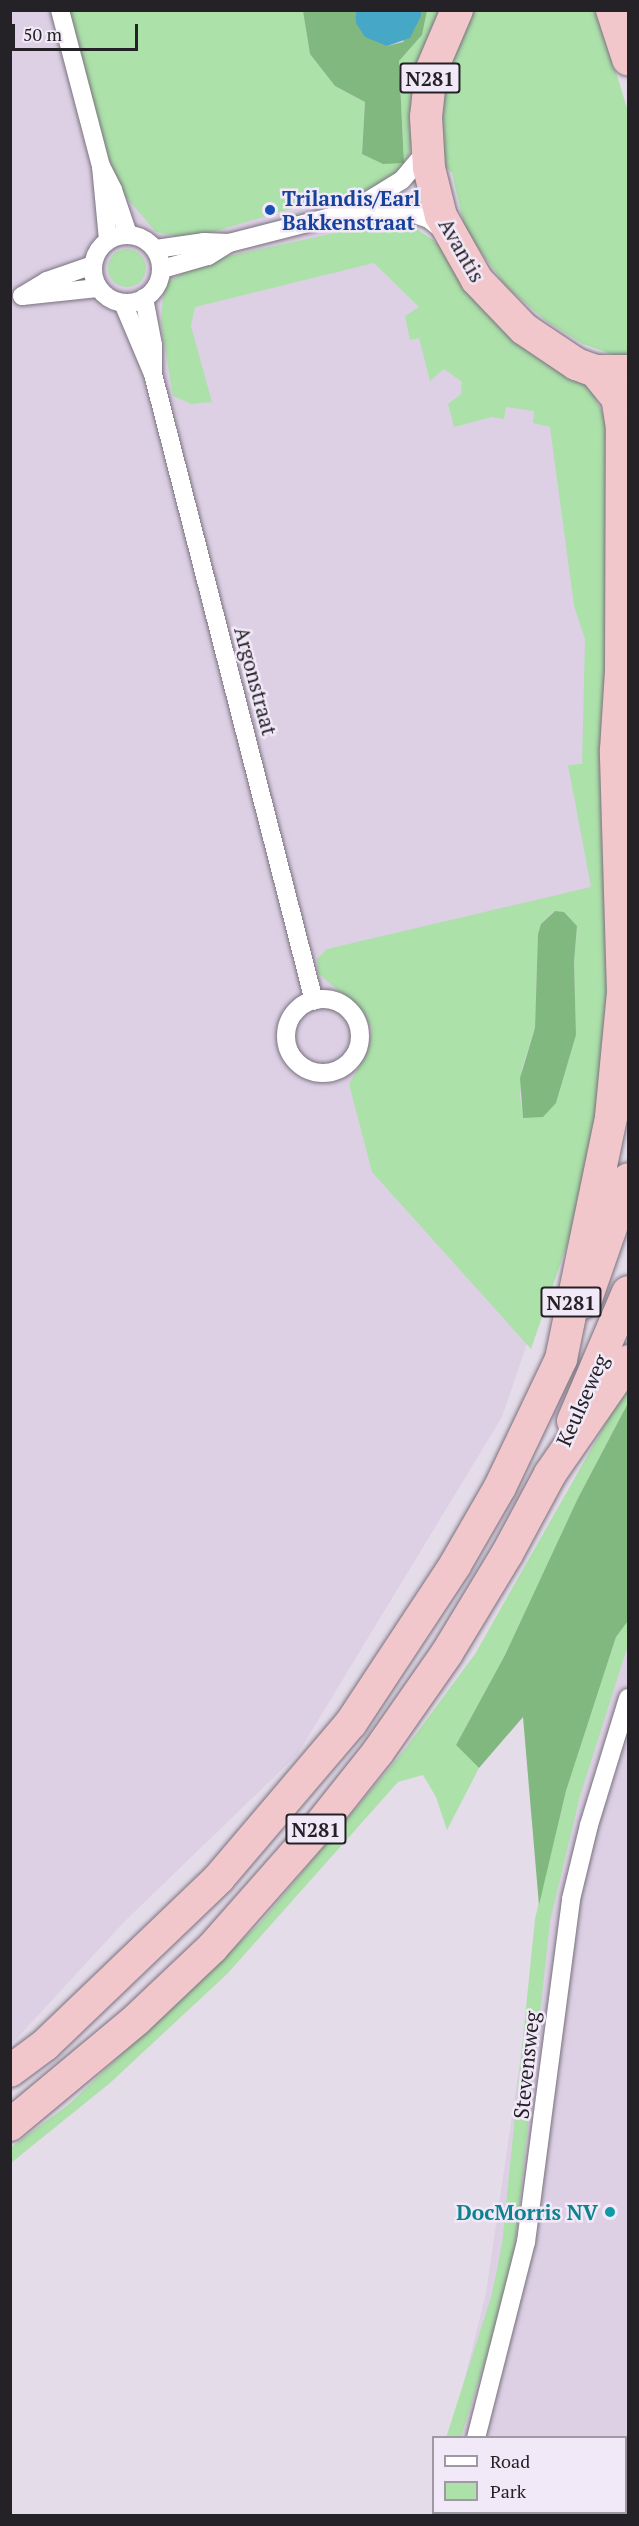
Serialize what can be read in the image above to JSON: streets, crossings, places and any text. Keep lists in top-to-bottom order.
{
  "streets": {
    "highway": ["N281", "Avantis", "Keulseweg"],
    "street": ["Argonstraat", "Stevensweg"]
  },
  "crossings": [
    ["N281", "Avantis"],
    ["N281", "Keulseweg"]
  ],
  "places": ["Trilandis/Earl Bakkenstraat", "DocMorris NV"],
  "legend": ["Road", "Park"],
  "scale_bar": "50 m"
}
